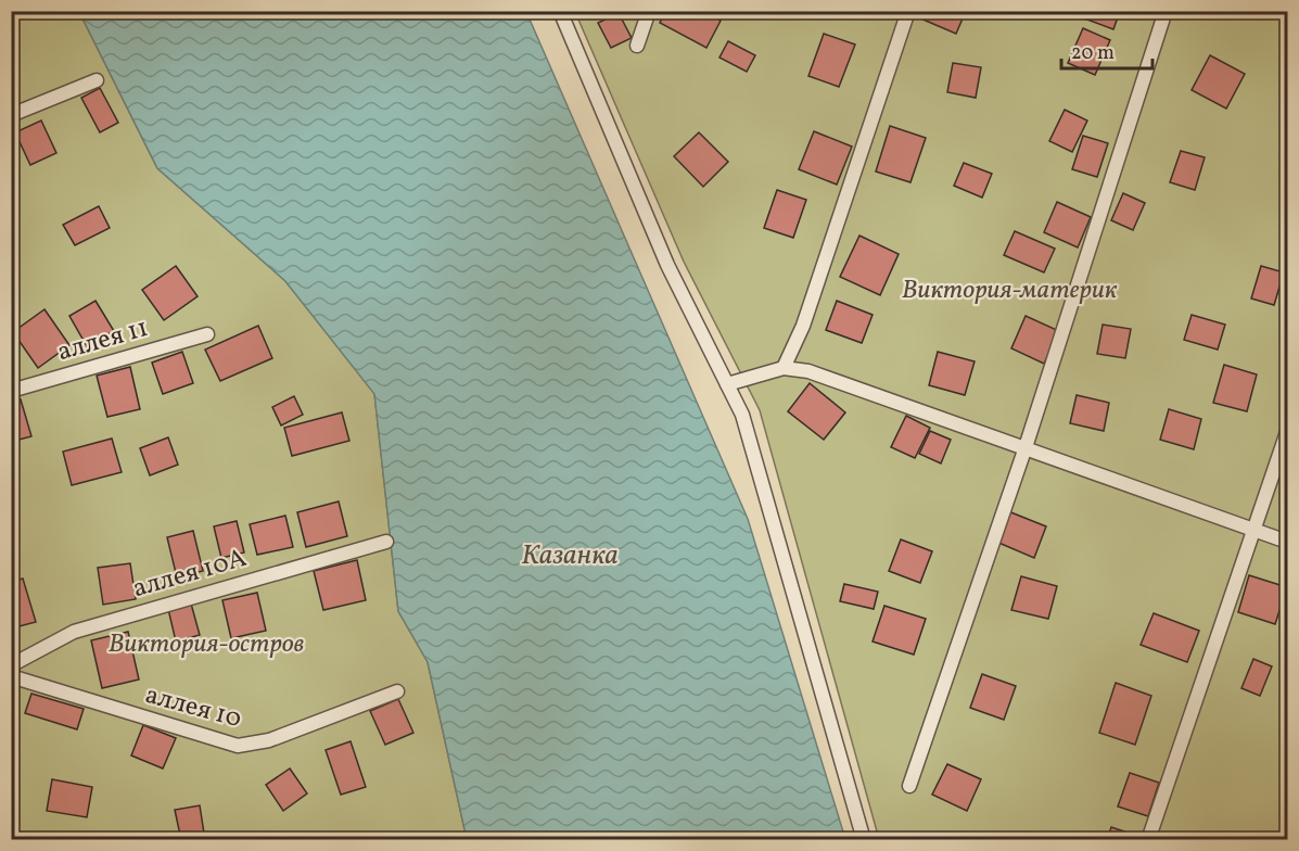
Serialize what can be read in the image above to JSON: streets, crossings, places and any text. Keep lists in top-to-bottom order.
{
  "streets": {
    "lane": ["аллея 11", "аллея 10А", "аллея 10"]
  },
  "water": ["Казанка"],
  "parks": ["Виктория-материк", "Виктория-остров"],
  "scale_bar": "20 m"
}
